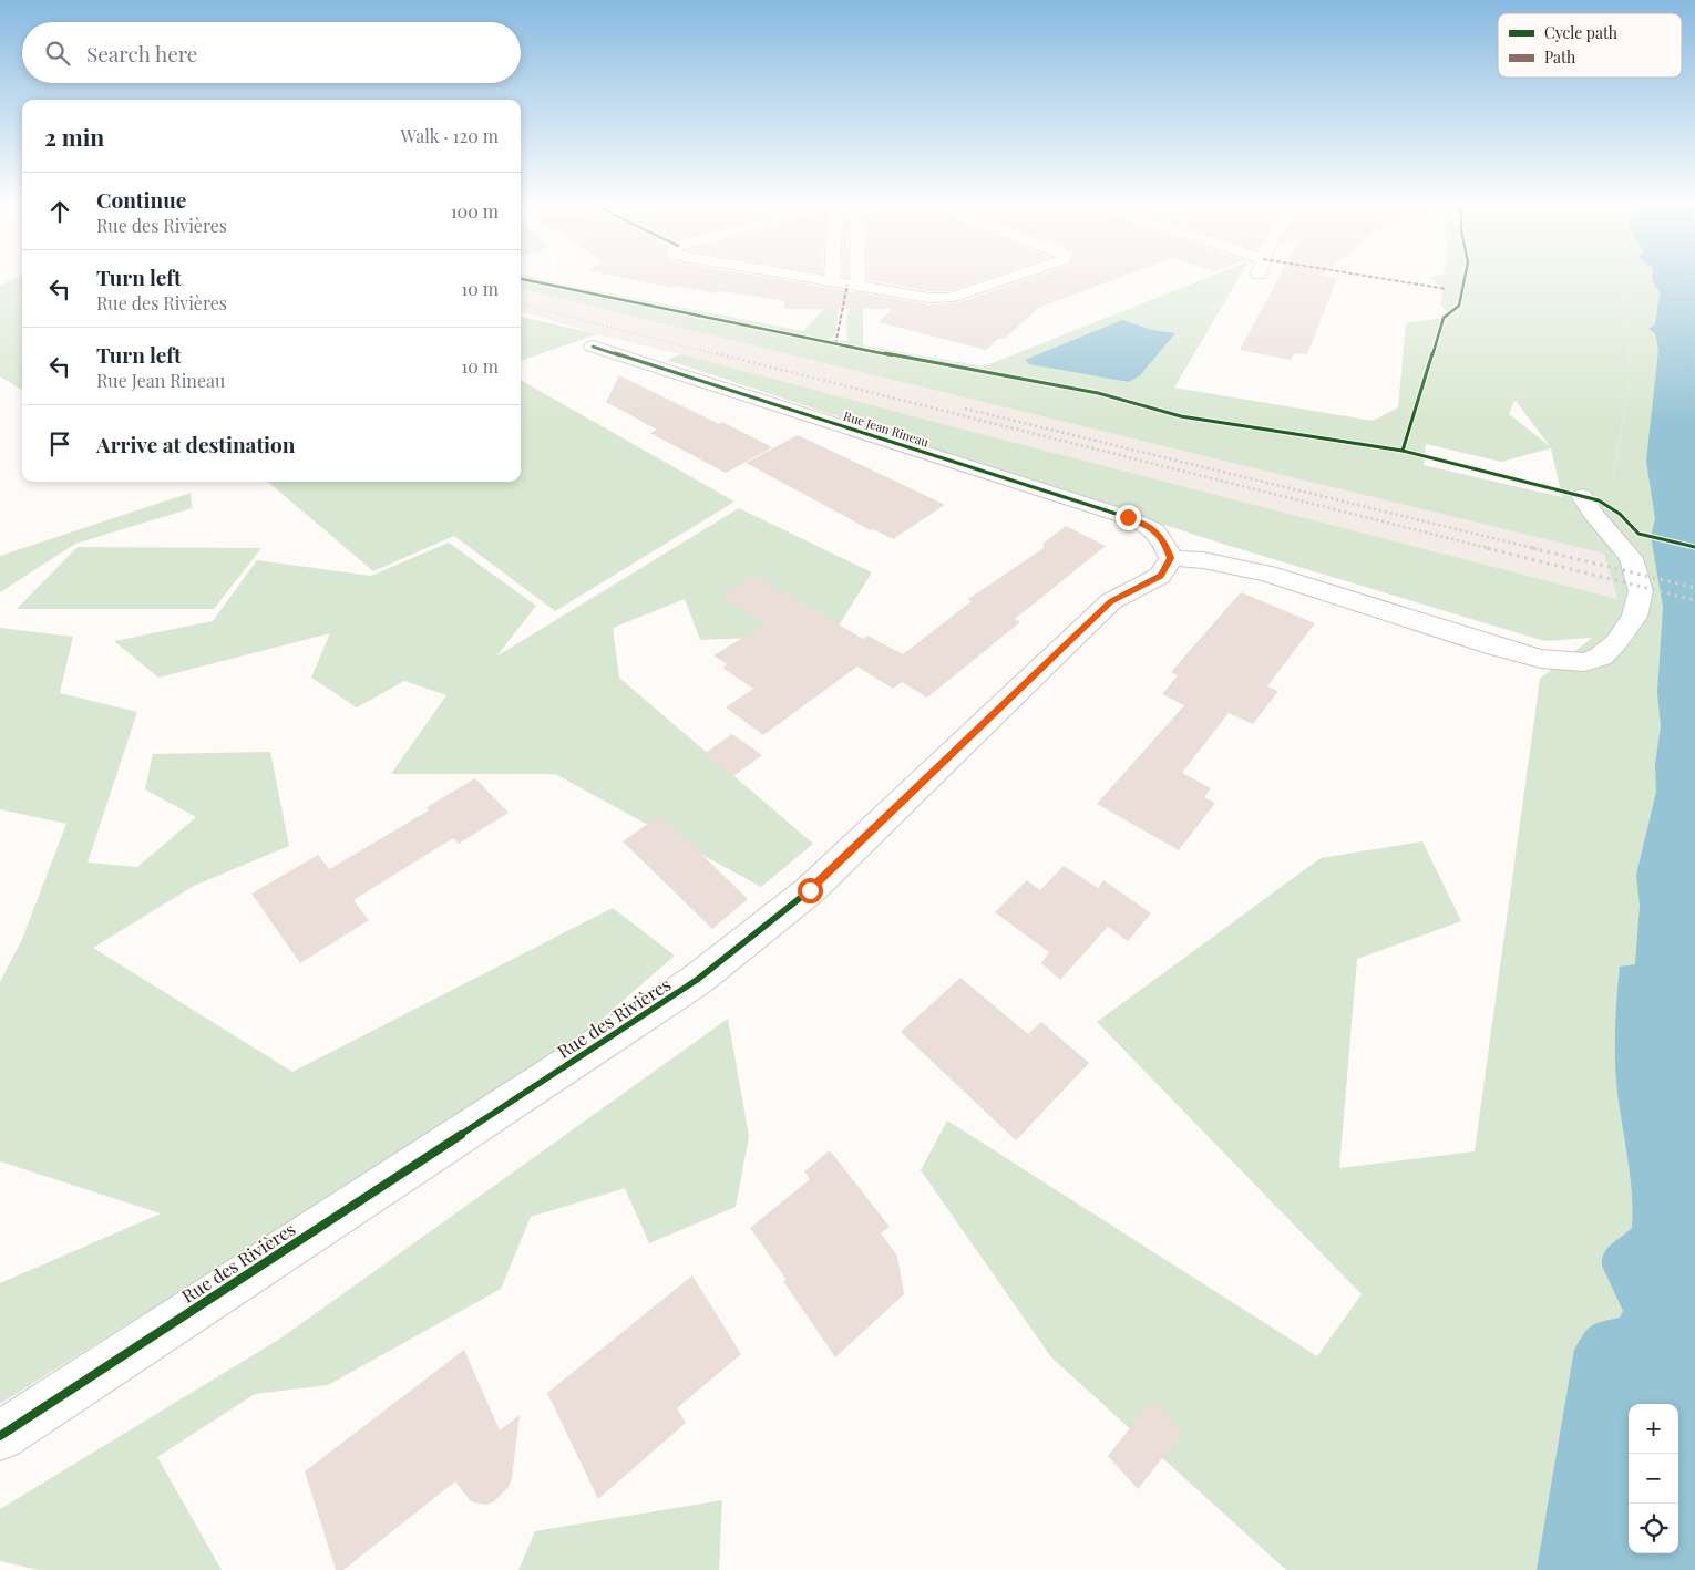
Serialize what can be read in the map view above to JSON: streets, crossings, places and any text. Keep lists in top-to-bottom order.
{
  "streets": {
    "street": ["Rue Jean Rineau", "Rue des Rivières"]
  },
  "crossings": [
    ["Rue Jean Rineau", "Rue des Rivières"]
  ],
  "legend": ["Cycle path", "Path"],
  "page": {
    "search": "Search here",
    "heading": ["2 min", "Walk · 120 m"],
    "list": [
      ["Continue", "Rue des Rivières", "100 m"],
      ["Turn left", "Rue des Rivières", "10 m"],
      ["Turn left", "Rue Jean Rineau", "10 m"],
      "Arrive at destination"
    ],
    "map_buttons": ["+", "−"]
  }
}
